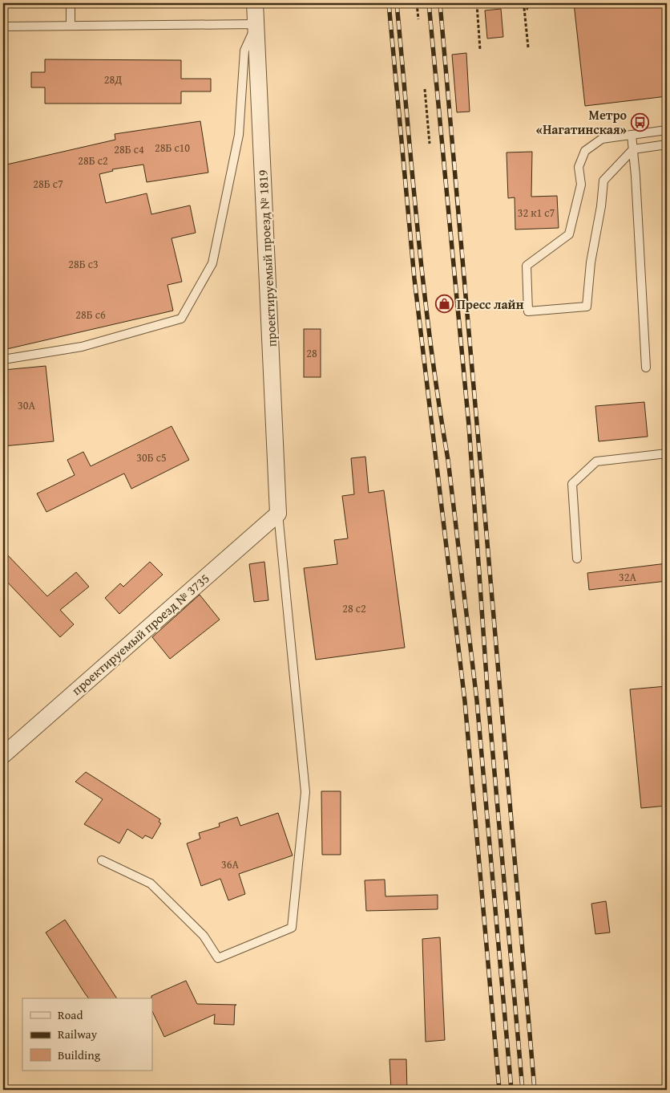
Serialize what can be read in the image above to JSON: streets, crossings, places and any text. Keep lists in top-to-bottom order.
{
  "streets": {
    "street": ["проектируемый проезд № 1819", "проектируемый проезд № 3735"]
  },
  "crossings": [
    ["проектируемый проезд № 1819", "проектируемый проезд № 3735"]
  ],
  "places": {
    "bus stop": ["Метро «Нагатинская»"],
    "shop": ["Пресс лайн"]
  },
  "house_numbers": [
    "28Д",
    "28Б с10",
    "28Б с4",
    "28Б с2",
    "28Б с7",
    "32 к1 с7",
    "28Б с3",
    "28Б с6",
    "28",
    "30А",
    "30Б с5",
    "32А",
    "28 с2",
    "36А"
  ],
  "legend": ["Road", "Railway", "Building"]
}
